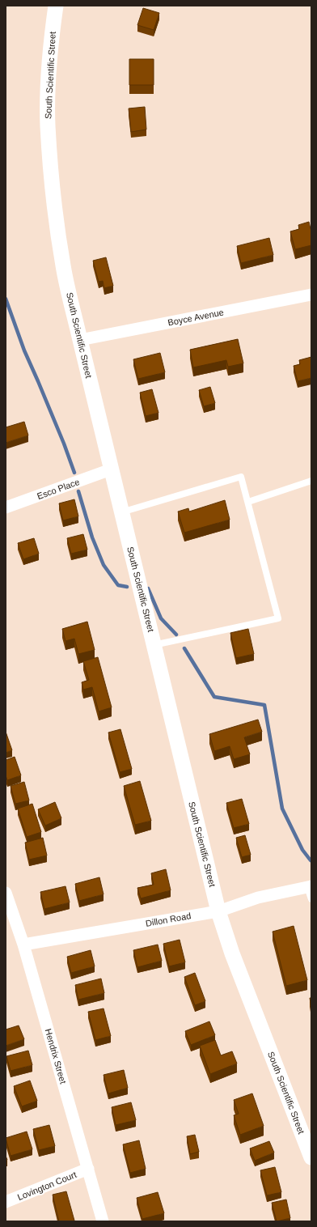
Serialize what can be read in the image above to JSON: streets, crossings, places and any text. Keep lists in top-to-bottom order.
{
  "streets": {
    "street": [
      "South Scientific Street",
      "Boyce Avenue",
      "Esco Place",
      "Dillon Road",
      "Hendrix Street",
      "Lovington Court"
    ]
  },
  "crossings": [
    ["South Scientific Street", "Boyce Avenue"],
    ["South Scientific Street", "Esco Place"],
    ["South Scientific Street", "Dillon Road"],
    ["Dillon Road", "Hendrix Street"],
    ["Hendrix Street", "Lovington Court"]
  ]
}
